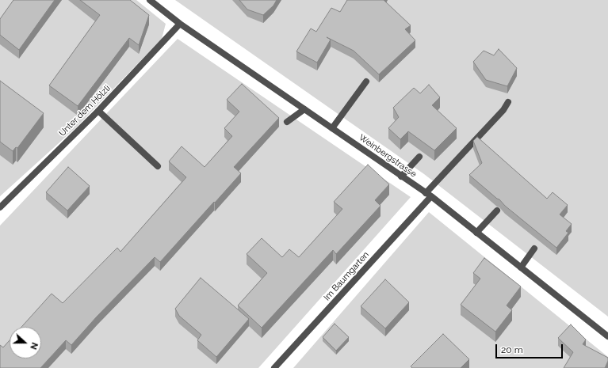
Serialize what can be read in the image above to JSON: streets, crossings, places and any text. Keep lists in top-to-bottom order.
{
  "streets": {
    "street": ["Unter dem Hölzli", "Weinbergstrasse", "Im Baumgarten"]
  },
  "crossings": [
    ["Unter dem Hölzli", "Weinbergstrasse"],
    ["Weinbergstrasse", "Im Baumgarten"]
  ],
  "scale_bar": "20 m",
  "north": "right"
}
